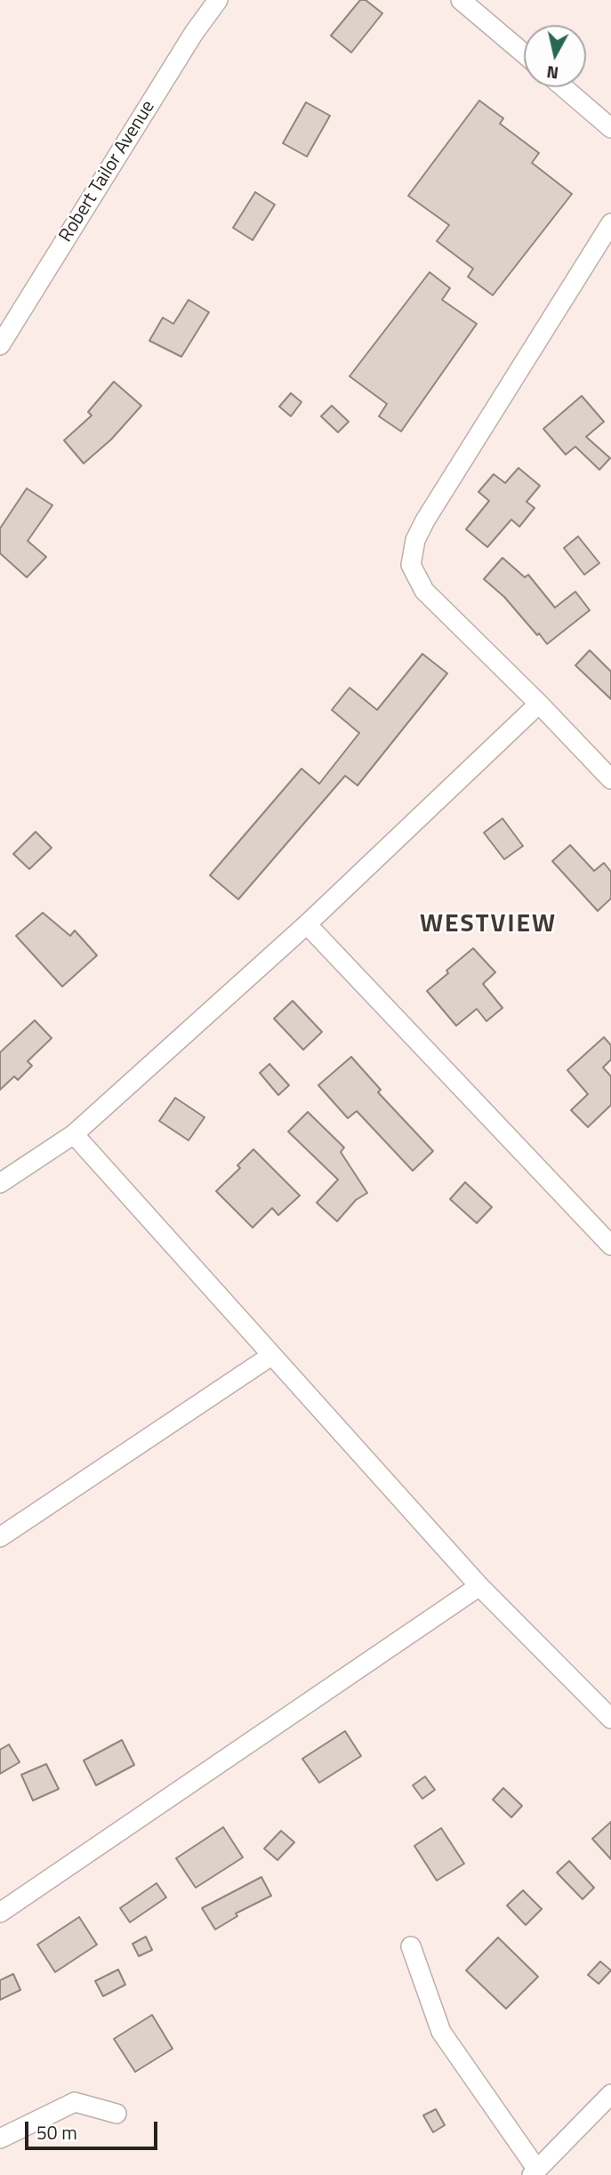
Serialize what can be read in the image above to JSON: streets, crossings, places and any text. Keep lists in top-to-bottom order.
{
  "streets": {
    "street": ["Robert Tailor Avenue"]
  },
  "districts": ["WESTVIEW"],
  "scale_bar": "50 m",
  "north": "bottom"
}
